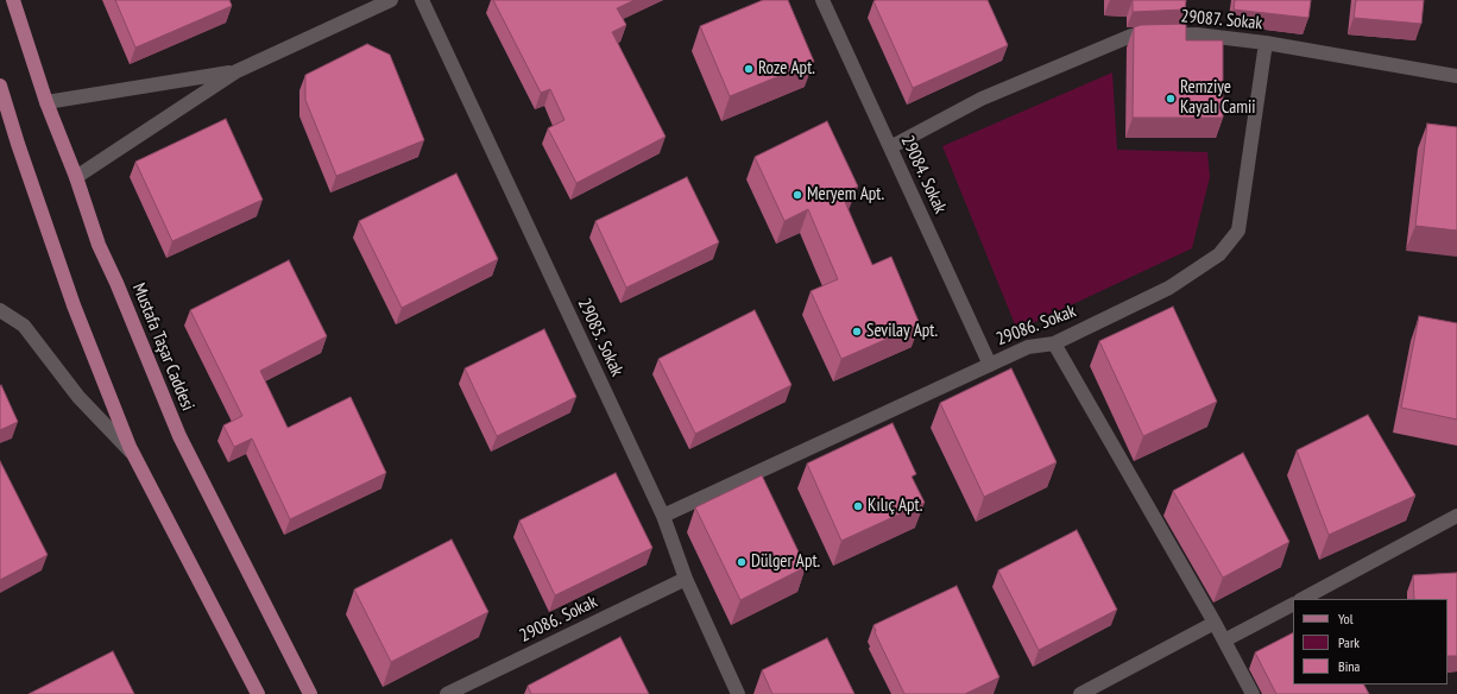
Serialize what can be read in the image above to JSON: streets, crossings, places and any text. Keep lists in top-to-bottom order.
{
  "streets": {
    "main road": ["Mustafa Taşar Caddesi"],
    "street": [
      "29087. Sokak",
      "29084. Sokak",
      "29086. Sokak",
      "29085. Sokak"
    ]
  },
  "crossings": [
    ["29087. Sokak", "29084. Sokak"],
    ["29087. Sokak", "29086. Sokak"],
    ["29084. Sokak", "29086. Sokak"],
    ["29086. Sokak", "29085. Sokak"]
  ],
  "places": [
    "Roze Apt.",
    "Remziye Kayalı Camii",
    "Meryem Apt.",
    "Sevilay Apt.",
    "Kılıç Apt.",
    "Dülger Apt."
  ],
  "legend": ["Yol", "Park", "Bina"]
}
